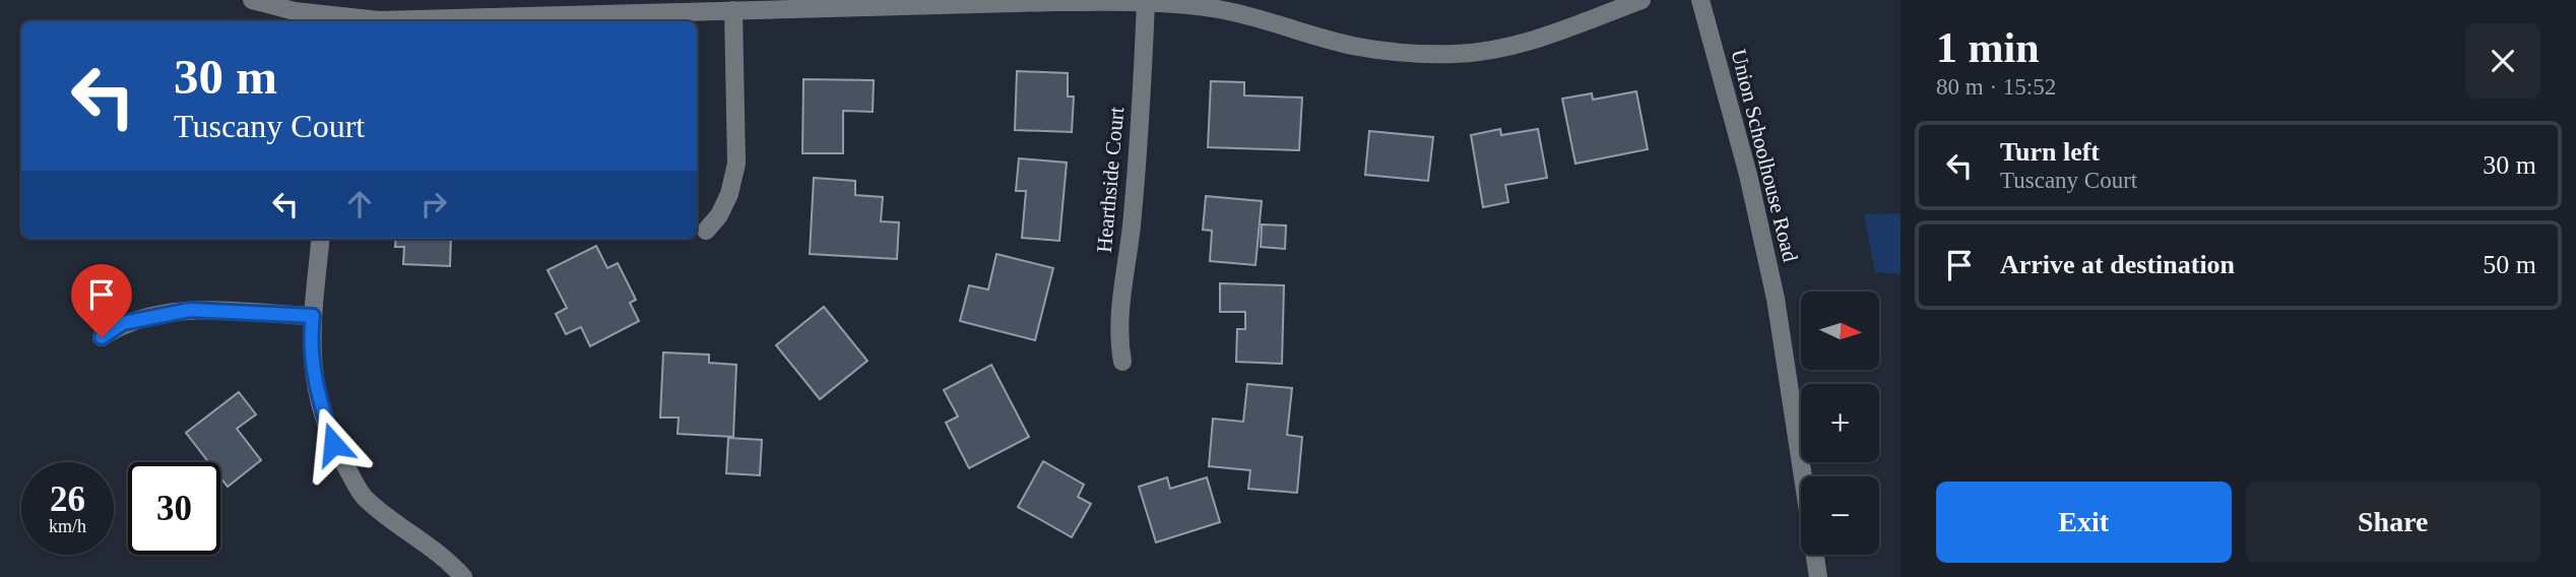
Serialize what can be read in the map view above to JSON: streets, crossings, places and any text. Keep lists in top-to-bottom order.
{
  "streets": {
    "street": ["Union Schoolhouse Road", "Hearthside Court"]
  },
  "north": "right",
  "page": {
    "heading": ["1 min", "80 m · 15:52"],
    "turn": ["30 m", "Tuscany Court"],
    "list": [
      {
        "name": "Turn left",
        "note": "Tuscany Court",
        "value": "30 m"
      },
      {
        "name": "Arrive at destination",
        "value": "50 m"
      }
    ],
    "map_buttons": ["+", "−"],
    "speed": "26 km/h",
    "limit": "30",
    "buttons": ["Exit", "Share"]
  }
}
